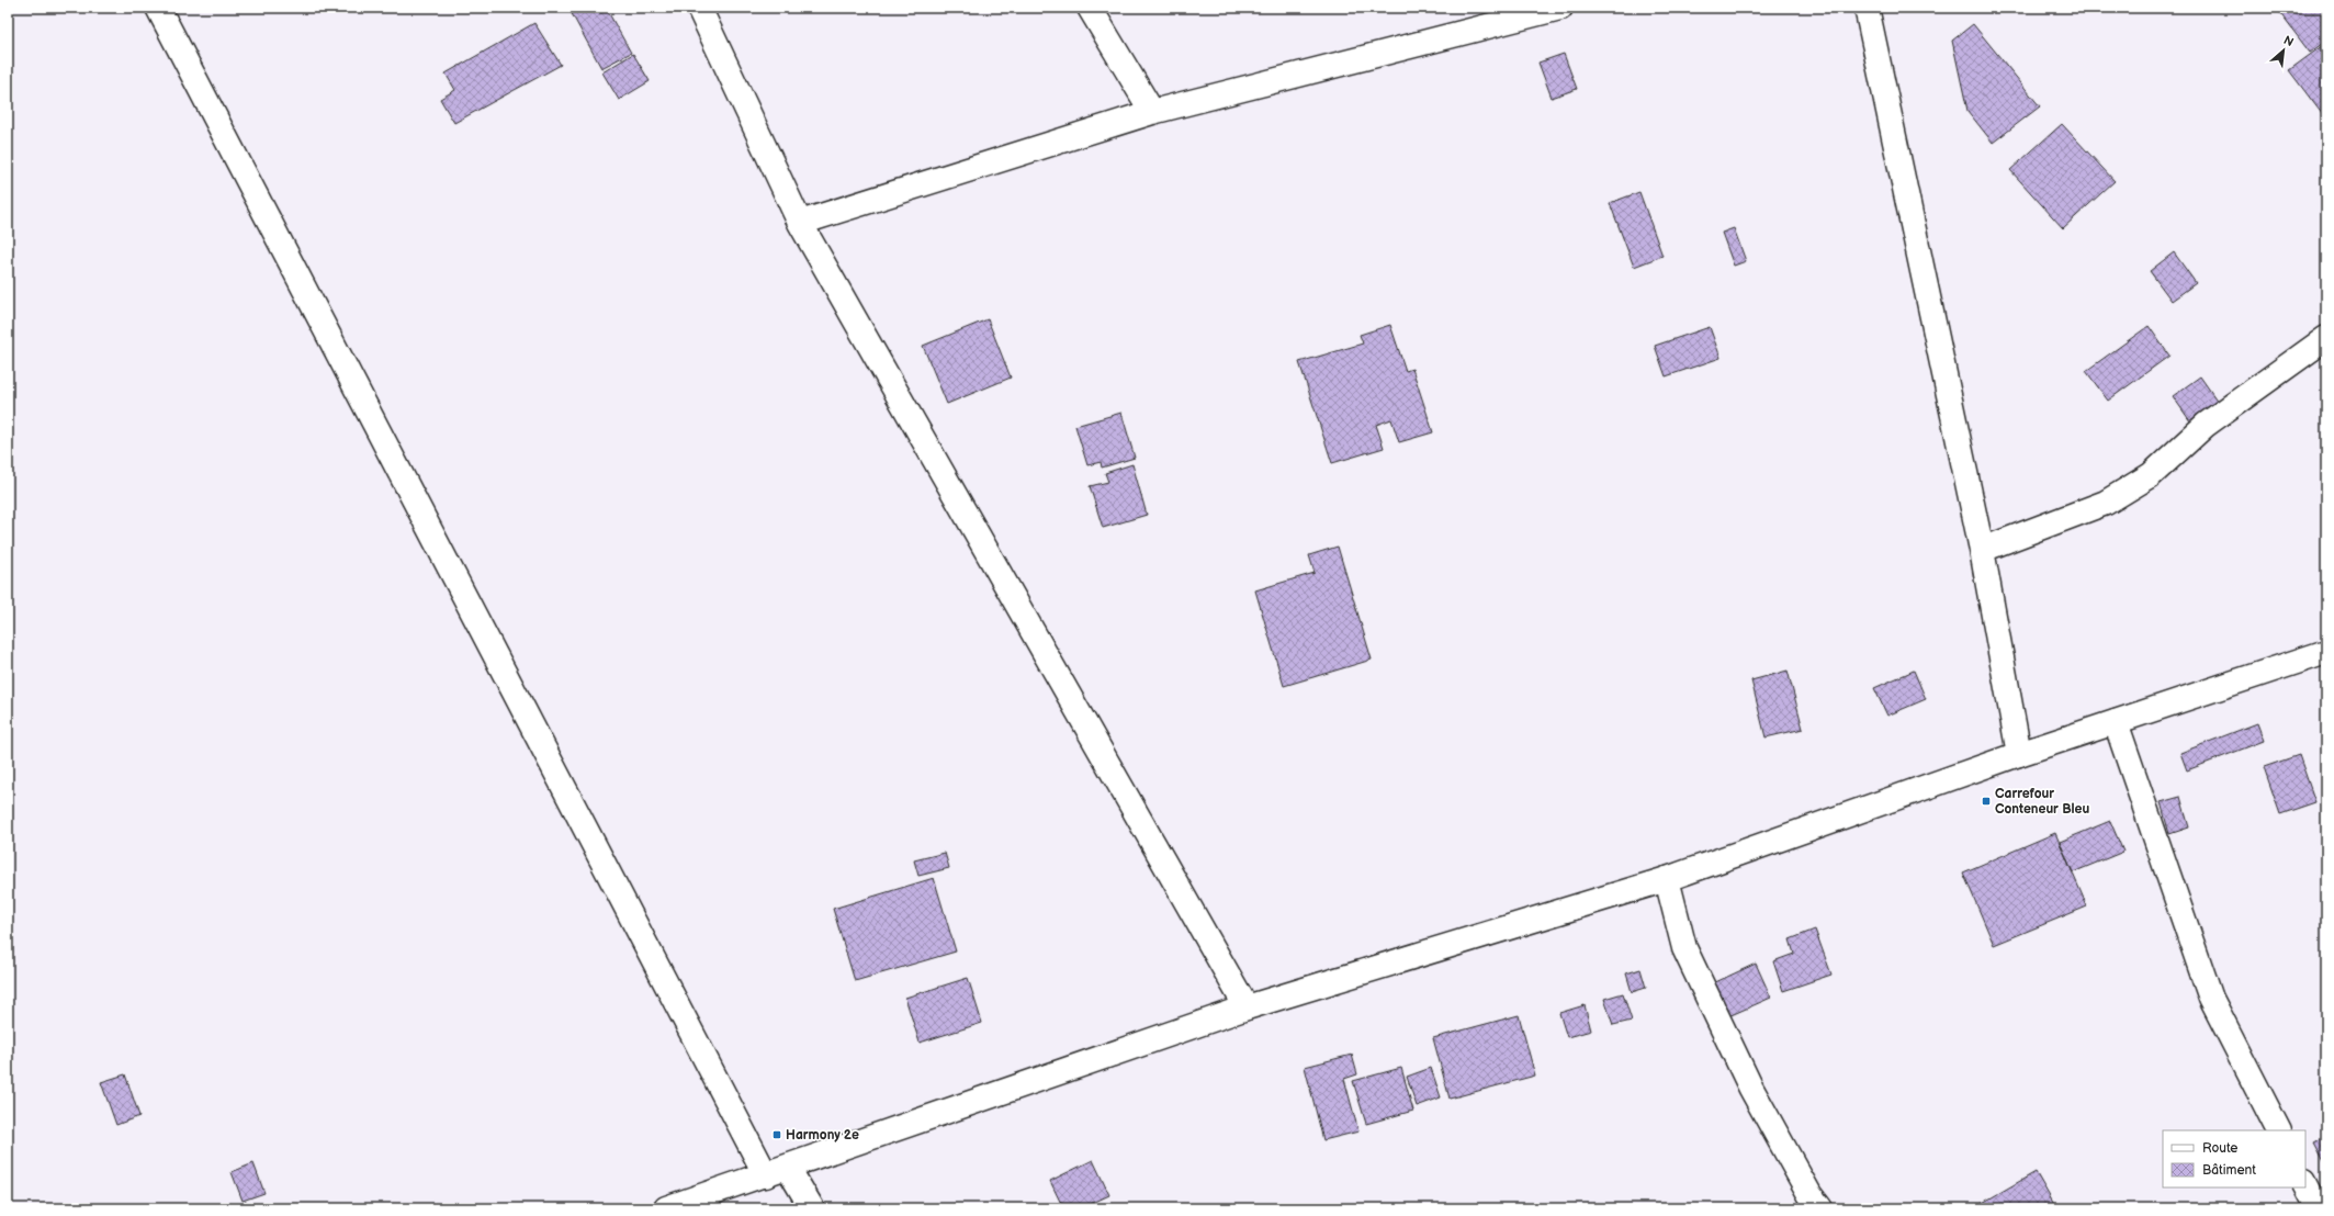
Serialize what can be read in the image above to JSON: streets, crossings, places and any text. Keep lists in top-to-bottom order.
{
  "places": {
    "transit": ["Carrefour Conteneur Bleu", "Harmony 2e"]
  },
  "legend": ["Route", "Bâtiment"],
  "north": "top right"
}
